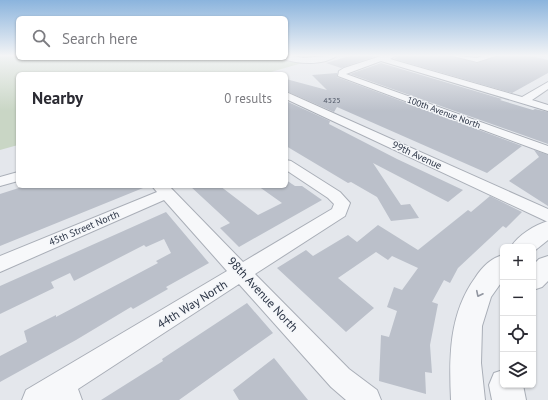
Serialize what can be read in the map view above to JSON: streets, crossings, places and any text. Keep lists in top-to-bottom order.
{
  "streets": {
    "street": [
      "100th Avenue North",
      "99th Avenue",
      "45th Street North",
      "98th Avenue North",
      "44th Way North"
    ]
  },
  "crossings": [
    ["45th Street North", "98th Avenue North"],
    ["98th Avenue North", "44th Way North"]
  ],
  "house_numbers": ["4525"],
  "page": {
    "search": "Search here",
    "heading": ["Nearby", "0 results"],
    "map_buttons": ["+", "−"]
  }
}
